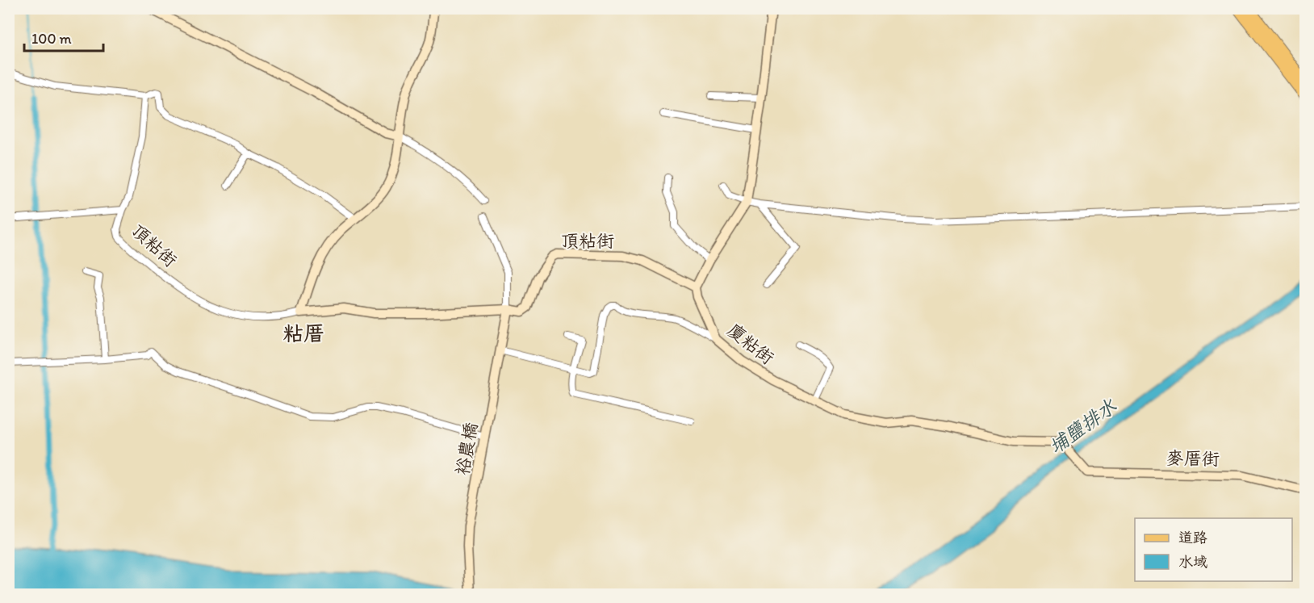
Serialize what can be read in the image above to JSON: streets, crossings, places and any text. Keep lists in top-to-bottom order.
{
  "streets": {
    "street": [
      "頂粘街",
      "廈粘街",
      "裕農橋",
      "麥厝街"
    ]
  },
  "crossings": [
    ["頂粘街", "廈粘街"],
    ["頂粘街", "裕農橋"],
    ["廈粘街", "麥厝街"]
  ],
  "districts": ["粘厝"],
  "water": ["埔鹽排水"],
  "legend": ["道路", "水域"],
  "scale_bar": "100 m"
}
